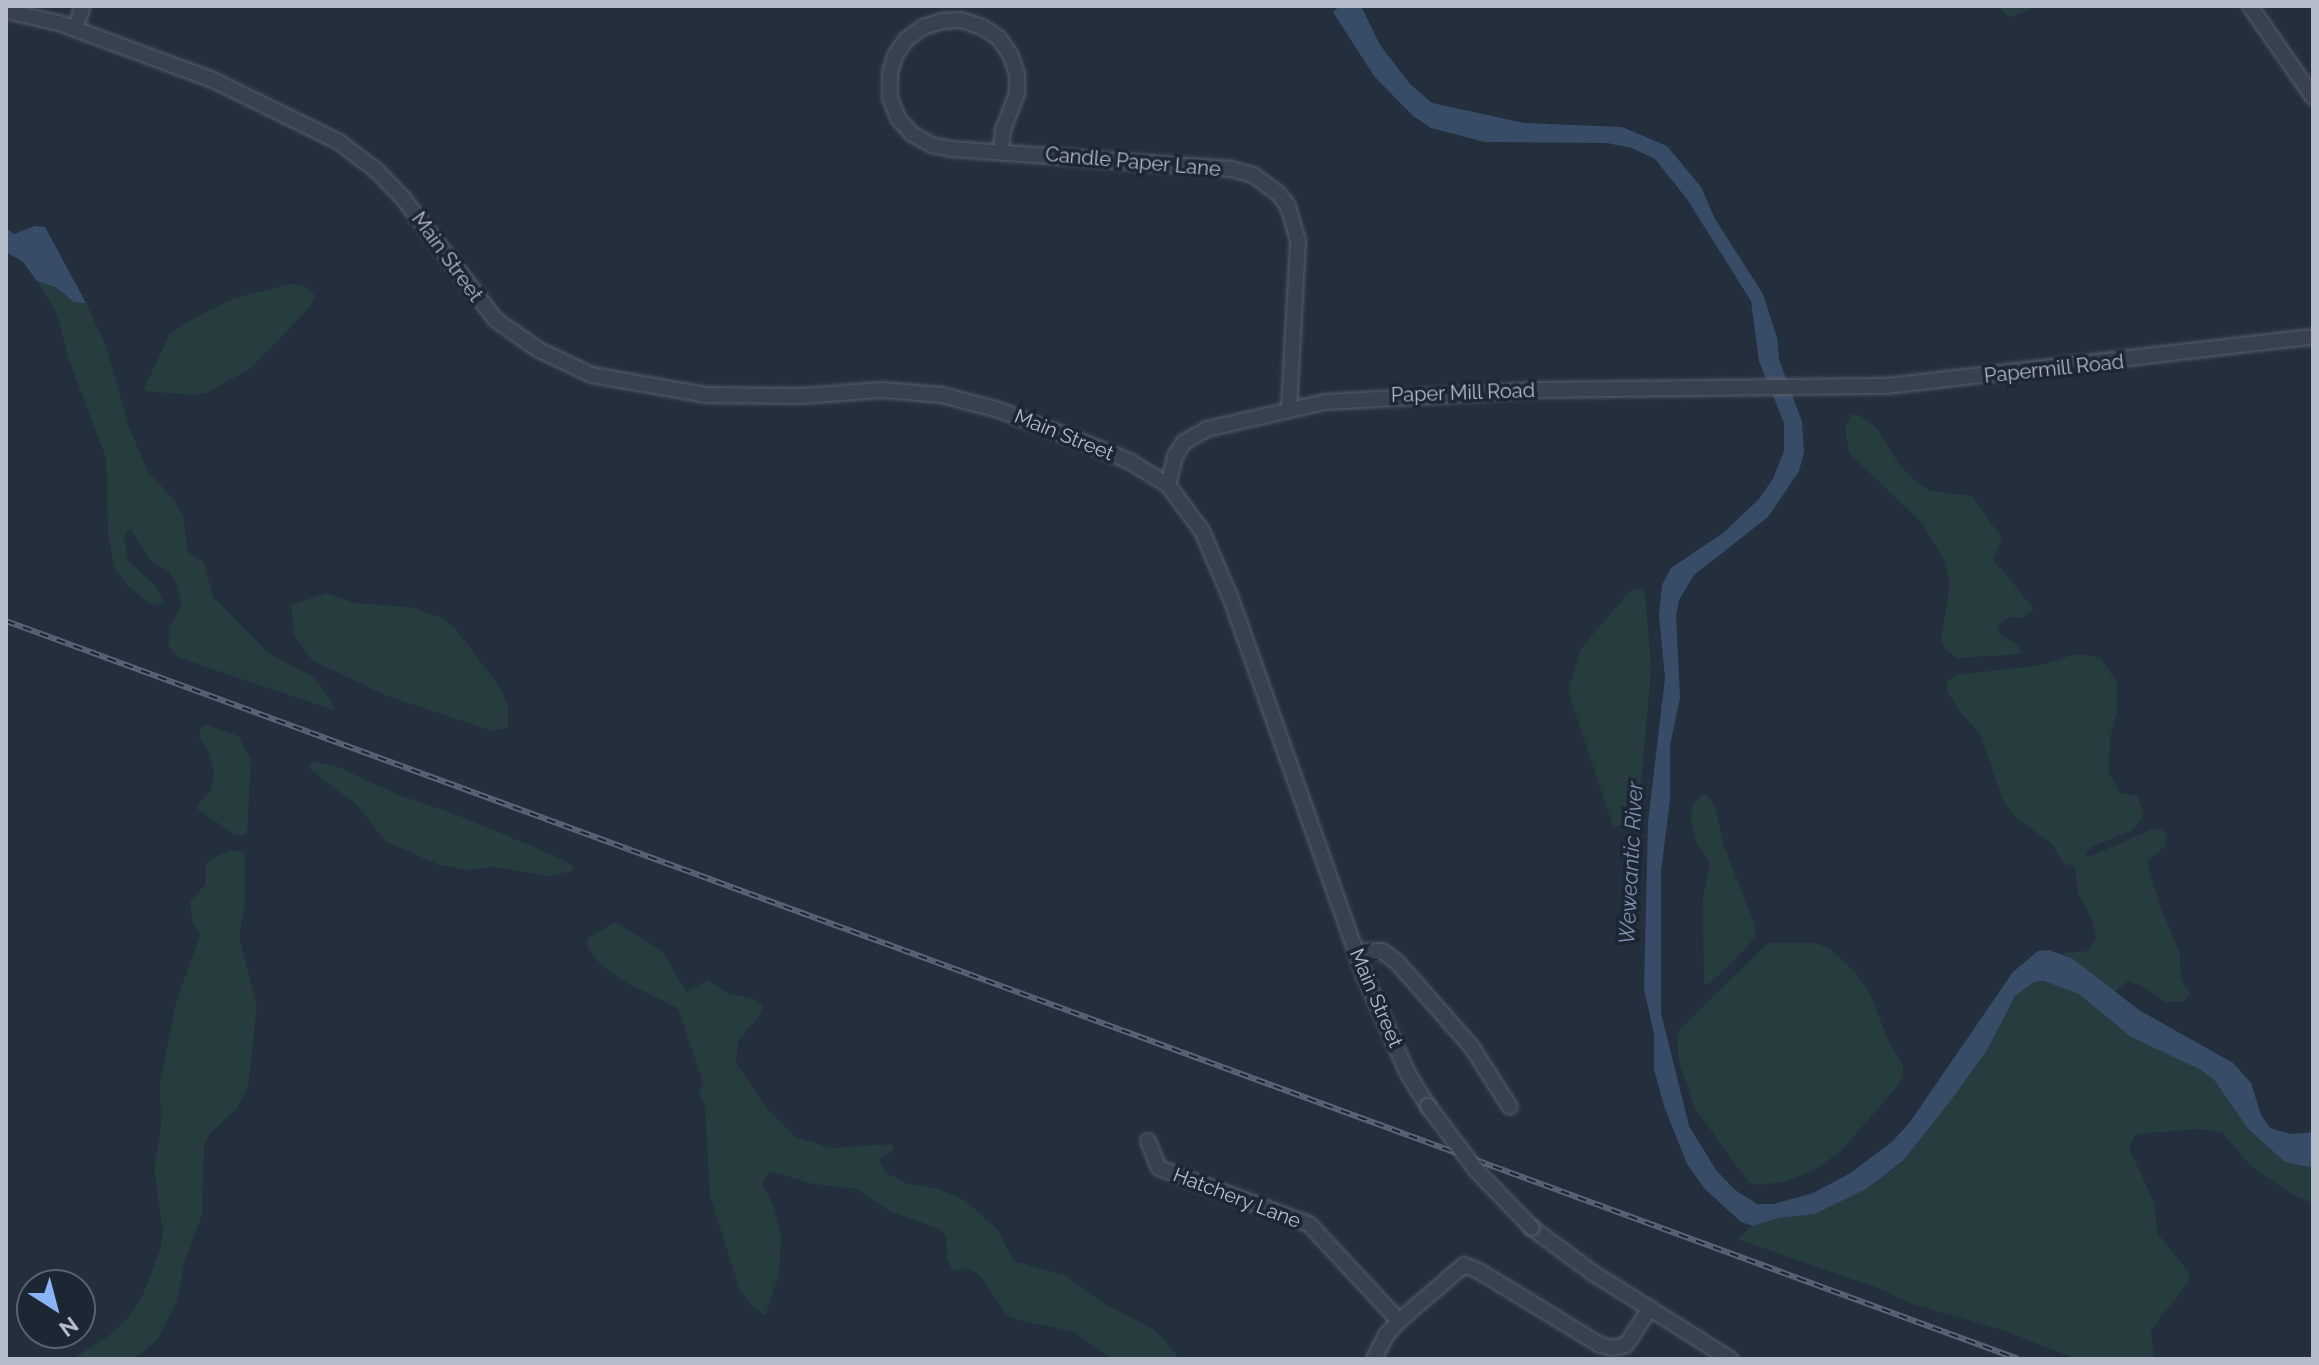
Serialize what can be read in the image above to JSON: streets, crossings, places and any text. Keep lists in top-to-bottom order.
{
  "streets": {
    "street": [
      "Candle Paper Lane",
      "Main Street",
      "Papermill Road",
      "Paper Mill Road",
      "Hatchery Lane"
    ]
  },
  "crossings": [
    ["Candle Paper Lane", "Paper Mill Road"],
    ["Main Street", "Paper Mill Road"],
    ["Papermill Road", "Paper Mill Road"]
  ],
  "water": ["Weweantic River"],
  "north": "bottom right"
}
